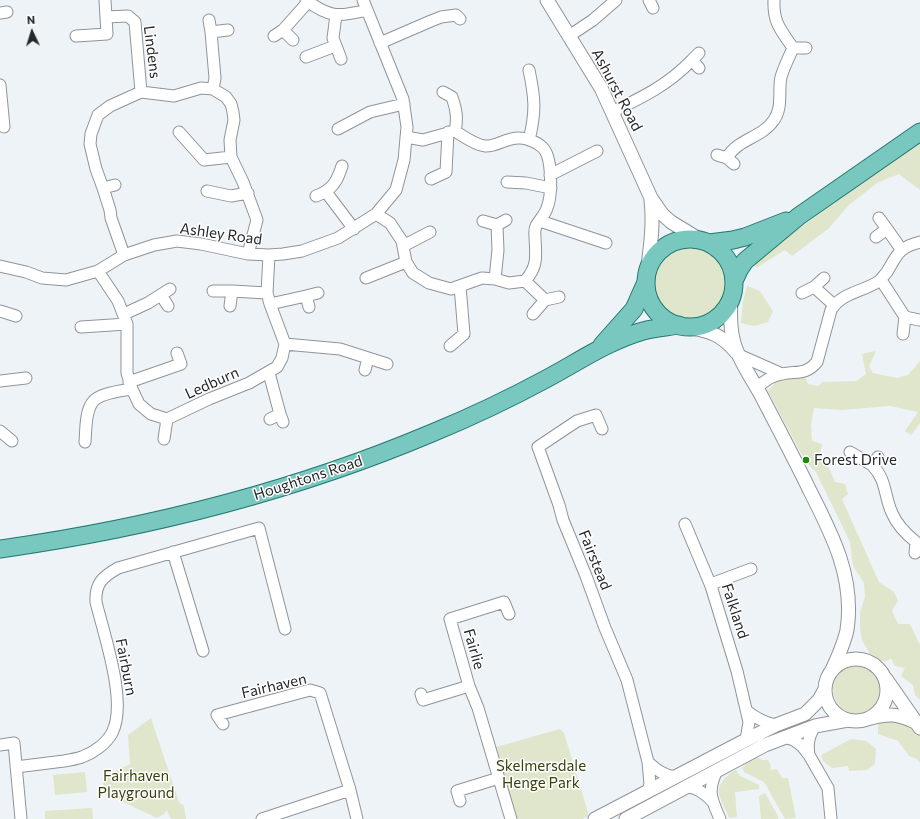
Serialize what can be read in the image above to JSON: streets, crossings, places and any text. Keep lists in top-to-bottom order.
{
  "streets": {
    "main road": ["Houghtons Road"],
    "street": [
      "Lindens",
      "Ashurst Road",
      "Ashley Road",
      "Ledburn",
      "Fairstead",
      "Falkland",
      "Fairlie",
      "Fairburn",
      "Fairhaven"
    ]
  },
  "crossings": [
    ["Lindens", "Ashley Road"],
    ["Ashurst Road", "Houghtons Road"]
  ],
  "parks": ["Skelmersdale Henge Park", "Fairhaven Playground"],
  "places": ["Forest Drive"],
  "north": "top"
}
